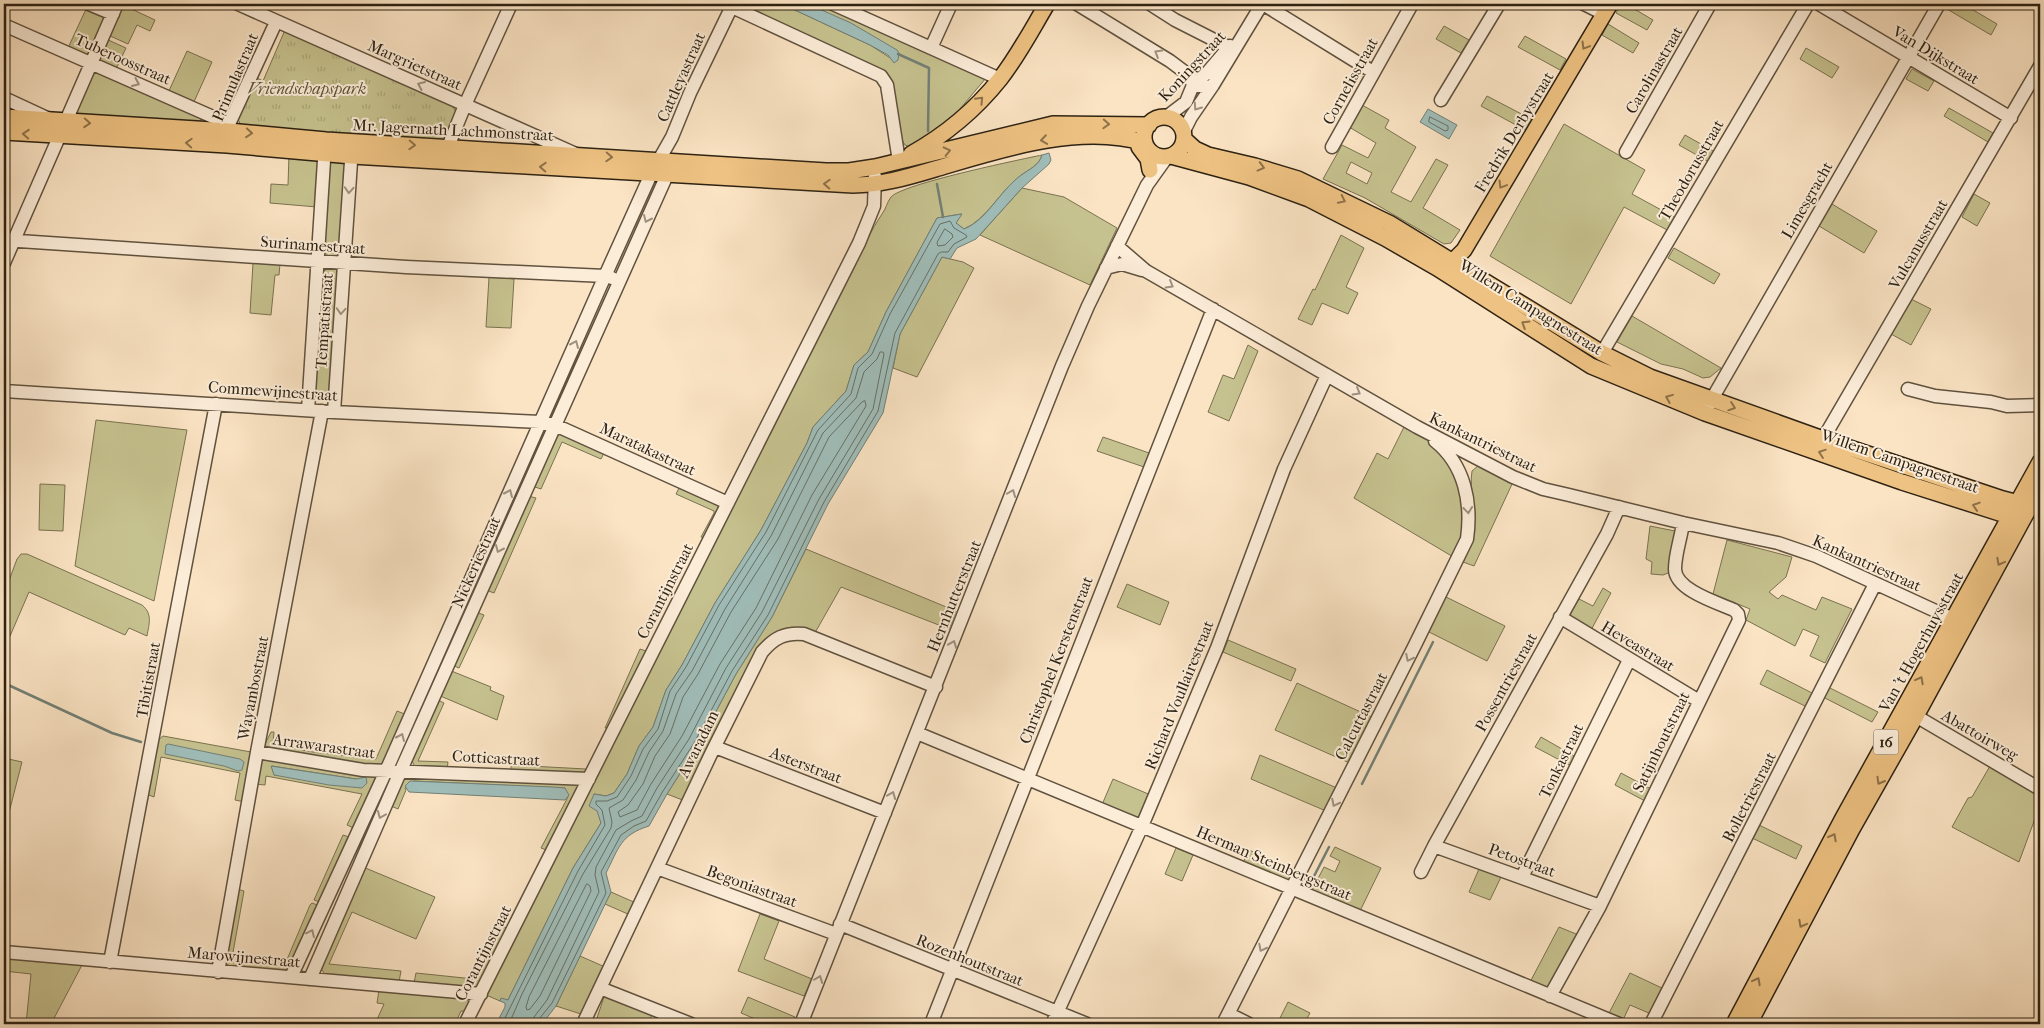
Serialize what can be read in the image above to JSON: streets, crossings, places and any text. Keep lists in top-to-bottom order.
{
  "streets": {
    "main road": [
      "Mr. Jagernath Lachmonstraat",
      "Fredrik Derbystraat",
      "Willem Campagnestraat",
      "Van 't Hogerhuysstraat",
      "16"
    ],
    "street": [
      "Van Dijkstraat",
      "Tuberoosstraat",
      "Margrietstraat",
      "Koningstraat",
      "Carolinastraat",
      "Primulastraat",
      "Cattleyastraat",
      "Cornelisstraat",
      "Theodorusstraat",
      "Limesgracht",
      "Vulcanusstraat",
      "Surinamestraat",
      "Tempatistraat",
      "Commewijnestraat",
      "Kankantriestraat",
      "Maratakastraat",
      "Nickeriestraat",
      "Corantijnstraat",
      "Hernhutterstraat",
      "Heveastraat",
      "Christophel Kerstenstraat",
      "Tibitistraat",
      "Possentriestraat",
      "Wayambostraat",
      "Richard Voullairestraat",
      "Calcuttastraat",
      "Abattoirweg",
      "Satijnhoutstraat",
      "Awaradam",
      "Arrawarastraat",
      "Cotticastraat",
      "Tonkastraat",
      "Asterstraat",
      "Bolletriestraat",
      "Petostraat",
      "Herman Steinbergstraat",
      "Begoniastraat",
      "Marowijnestraat",
      "Rozenhoutstraat"
    ]
  },
  "crossings": [
    ["Van Dijkstraat", "Limesgracht"],
    ["Van Dijkstraat", "Vulcanusstraat"],
    ["Tuberoosstraat", "Primulastraat"],
    ["Tuberoosstraat", "Mr. Jagernath Lachmonstraat"],
    ["Margrietstraat", "Primulastraat"],
    ["Margrietstraat", "Mr. Jagernath Lachmonstraat"],
    ["Koningstraat", "Willem Campagnestraat"],
    ["Koningstraat", "Hernhutterstraat"],
    ["Primulastraat", "Mr. Jagernath Lachmonstraat"],
    ["Cattleyastraat", "Mr. Jagernath Lachmonstraat"],
    ["Cattleyastraat", "Nickeriestraat"],
    ["Mr. Jagernath Lachmonstraat", "Tempatistraat"],
    ["Mr. Jagernath Lachmonstraat", "Nickeriestraat"],
    ["Mr. Jagernath Lachmonstraat", "Corantijnstraat"],
    ["Fredrik Derbystraat", "Willem Campagnestraat"],
    ["Theodorusstraat", "Willem Campagnestraat"],
    ["Limesgracht", "Willem Campagnestraat"],
    ["Vulcanusstraat", "Willem Campagnestraat"],
    ["Surinamestraat", "Tempatistraat"],
    ["Surinamestraat", "Nickeriestraat"],
    ["Willem Campagnestraat", "Hernhutterstraat"],
    ["Willem Campagnestraat", "Van 't Hogerhuysstraat"],
    ["Tempatistraat", "Commewijnestraat"],
    ["Tempatistraat", "Wayambostraat"],
    ["Commewijnestraat", "Maratakastraat"],
    ["Commewijnestraat", "Nickeriestraat"],
    ["Commewijnestraat", "Tibitistraat"],
    ["Commewijnestraat", "Wayambostraat"],
    ["Kankantriestraat", "Hernhutterstraat"],
    ["Kankantriestraat", "Van 't Hogerhuysstraat"],
    ["Kankantriestraat", "Christophel Kerstenstraat"],
    ["Kankantriestraat", "Possentriestraat"],
    ["Kankantriestraat", "Richard Voullairestraat"],
    ["Kankantriestraat", "Calcuttastraat"],
    ["Kankantriestraat", "Satijnhoutstraat"],
    ["Kankantriestraat", "Bolletriestraat"],
    ["Maratakastraat", "Nickeriestraat"],
    ["Maratakastraat", "Corantijnstraat"],
    ["Nickeriestraat", "Arrawarastraat"],
    ["Nickeriestraat", "Cotticastraat"],
    ["Nickeriestraat", "Marowijnestraat"],
    ["Corantijnstraat", "Cotticastraat"],
    ["Corantijnstraat", "Marowijnestraat"],
    ["Hernhutterstraat", "Awaradam"],
    ["Hernhutterstraat", "Asterstraat"],
    ["Hernhutterstraat", "Herman Steinbergstraat"],
    ["Hernhutterstraat", "Begoniastraat"],
    ["Hernhutterstraat", "Rozenhoutstraat"],
    ["Van 't Hogerhuysstraat", "Abattoirweg"],
    ["Heveastraat", "Possentriestraat"],
    ["Heveastraat", "Satijnhoutstraat"],
    ["Heveastraat", "Tonkastraat"],
    ["Christophel Kerstenstraat", "Herman Steinbergstraat"],
    ["Christophel Kerstenstraat", "Rozenhoutstraat"],
    ["Tibitistraat", "Marowijnestraat"],
    ["Possentriestraat", "Petostraat"],
    ["Wayambostraat", "Arrawarastraat"],
    ["Wayambostraat", "Marowijnestraat"],
    ["Richard Voullairestraat", "Herman Steinbergstraat"],
    ["Richard Voullairestraat", "Rozenhoutstraat"],
    ["Calcuttastraat", "Herman Steinbergstraat"],
    ["Satijnhoutstraat", "Petostraat"],
    ["Satijnhoutstraat", "Herman Steinbergstraat"],
    ["Awaradam", "Asterstraat"],
    ["Awaradam", "Begoniastraat"],
    ["Arrawarastraat", "Cotticastraat"],
    ["Tonkastraat", "Petostraat"],
    ["Begoniastraat", "Rozenhoutstraat"]
  ],
  "one_way": [
    "Tuberoosstraat",
    "Margrietstraat",
    "Fredrik Derbystraat",
    "Hernhutterstraat",
    "Calcuttastraat"
  ],
  "parks": ["Vriendschapspark"]
}
